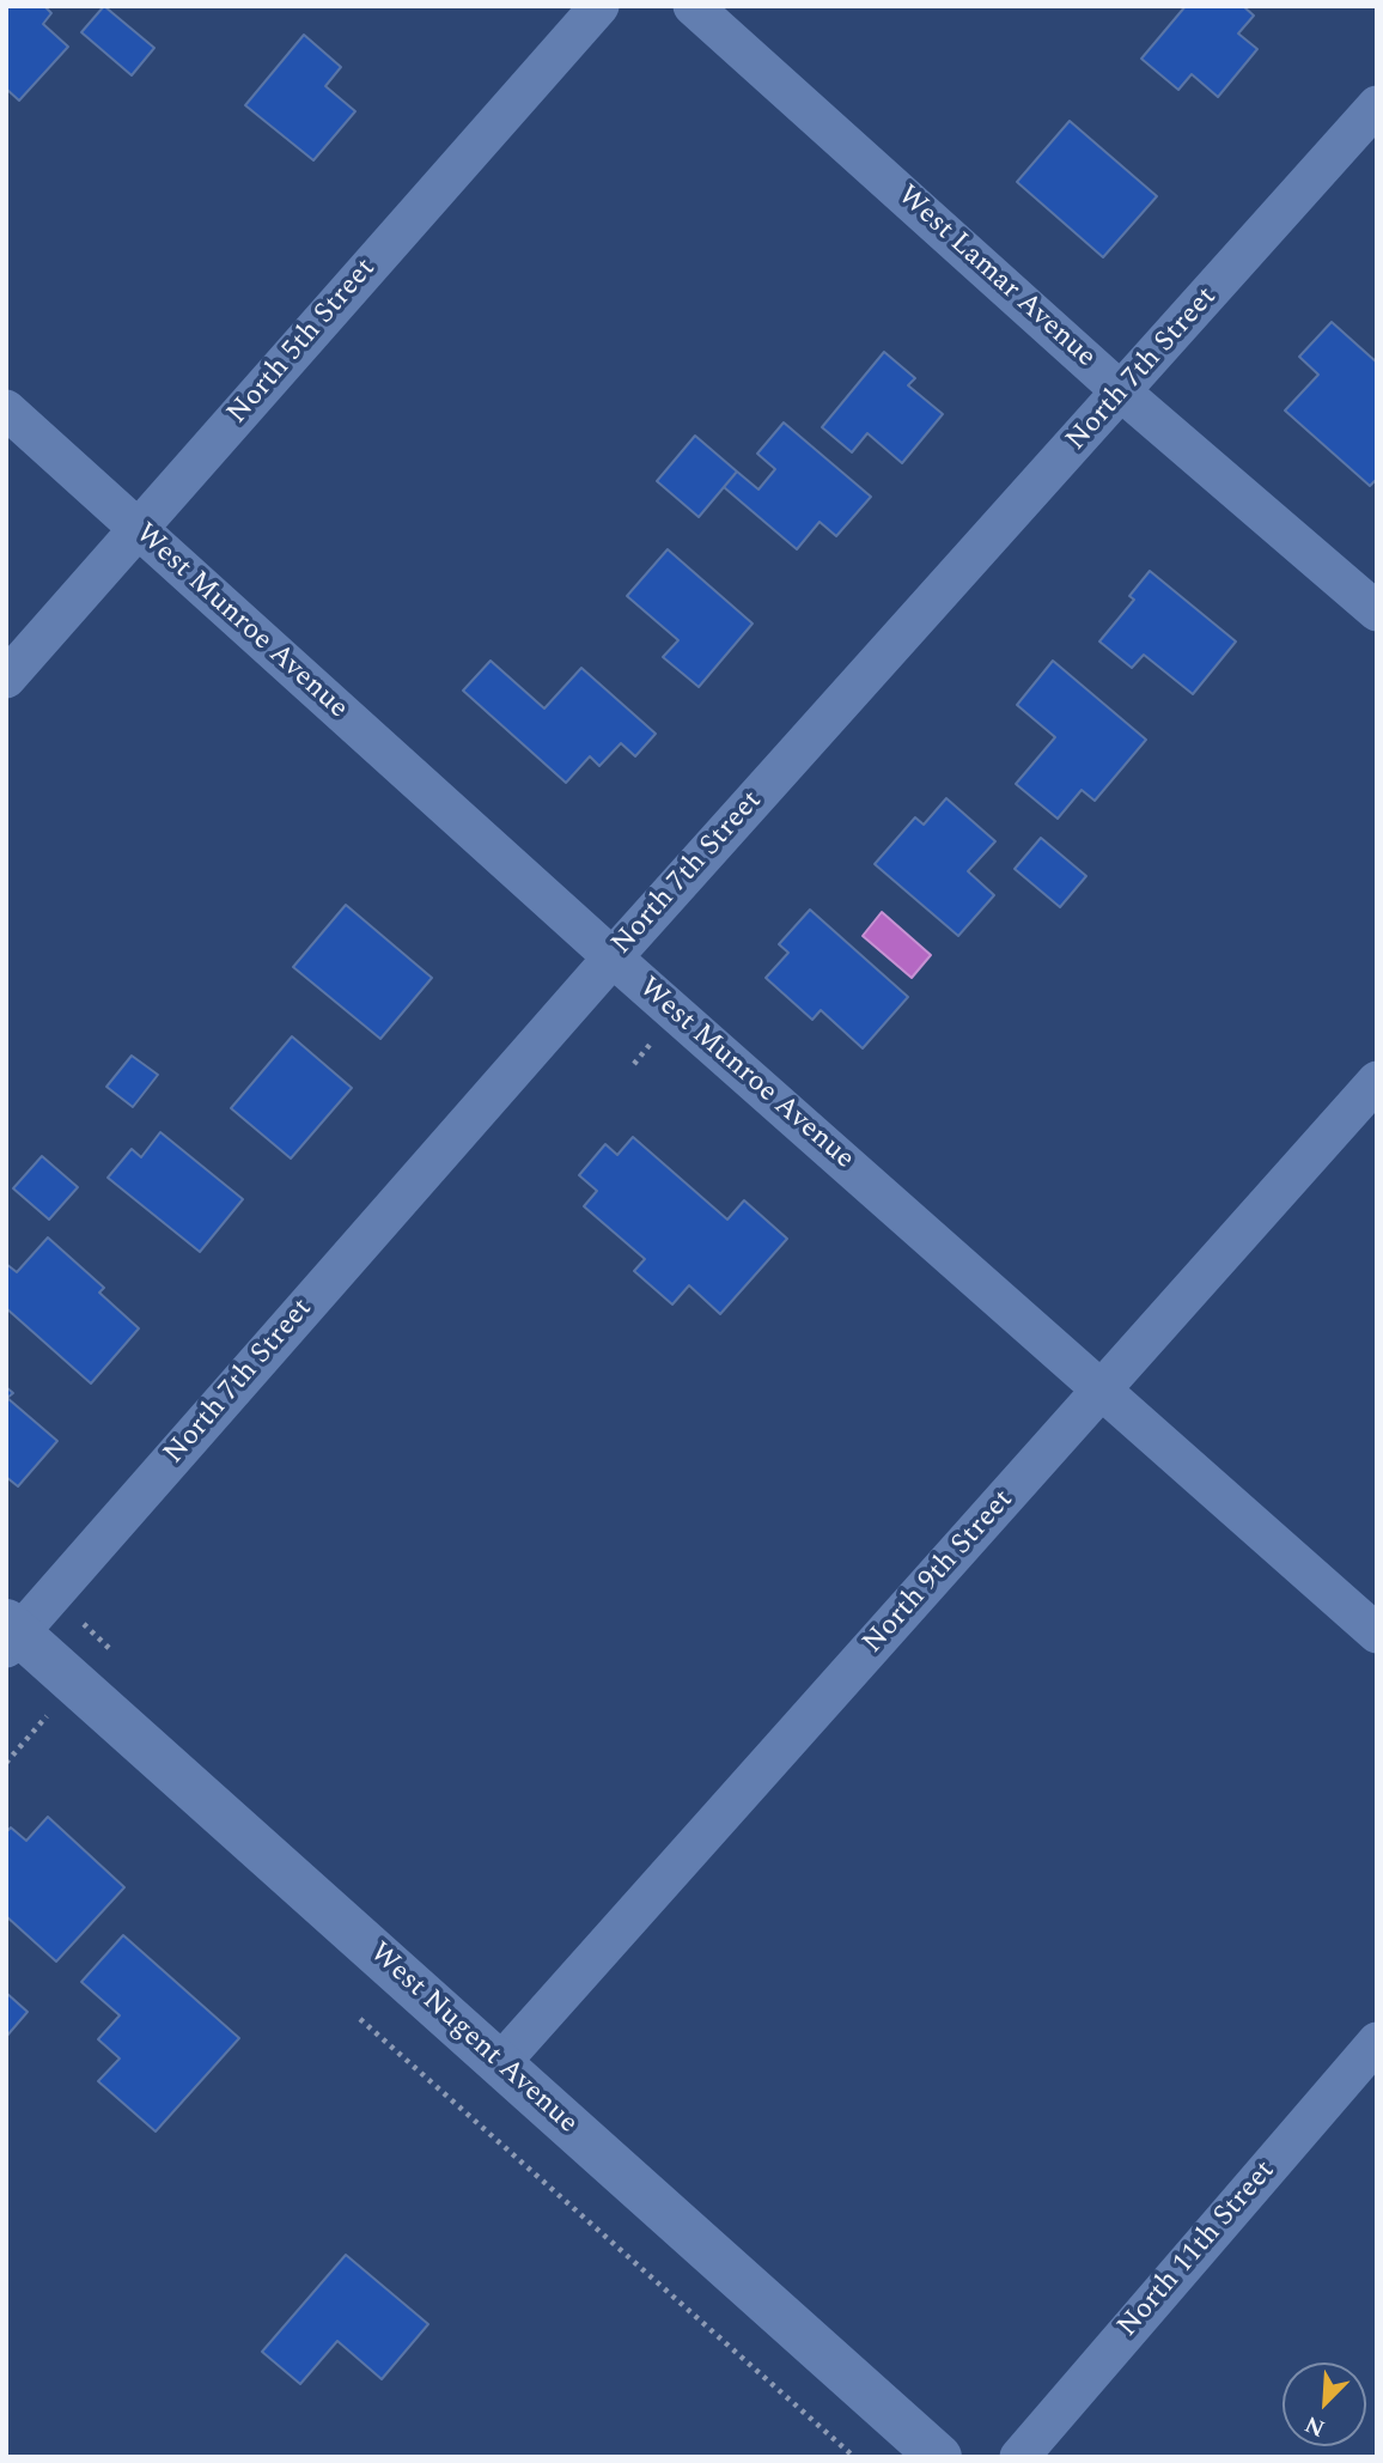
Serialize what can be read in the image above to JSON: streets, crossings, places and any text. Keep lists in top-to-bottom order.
{
  "streets": {
    "street": [
      "West Lamar Avenue",
      "North 5th Street",
      "North 7th Street",
      "West Munroe Avenue",
      "North 9th Street",
      "West Nugent Avenue",
      "North 11th Street"
    ]
  },
  "crossings": [
    ["West Lamar Avenue", "North 7th Street"],
    ["North 5th Street", "West Munroe Avenue"],
    ["North 7th Street", "West Munroe Avenue"],
    ["North 7th Street", "West Nugent Avenue"],
    ["West Munroe Avenue", "North 9th Street"],
    ["North 9th Street", "West Nugent Avenue"]
  ],
  "north": "bottom left"
}
